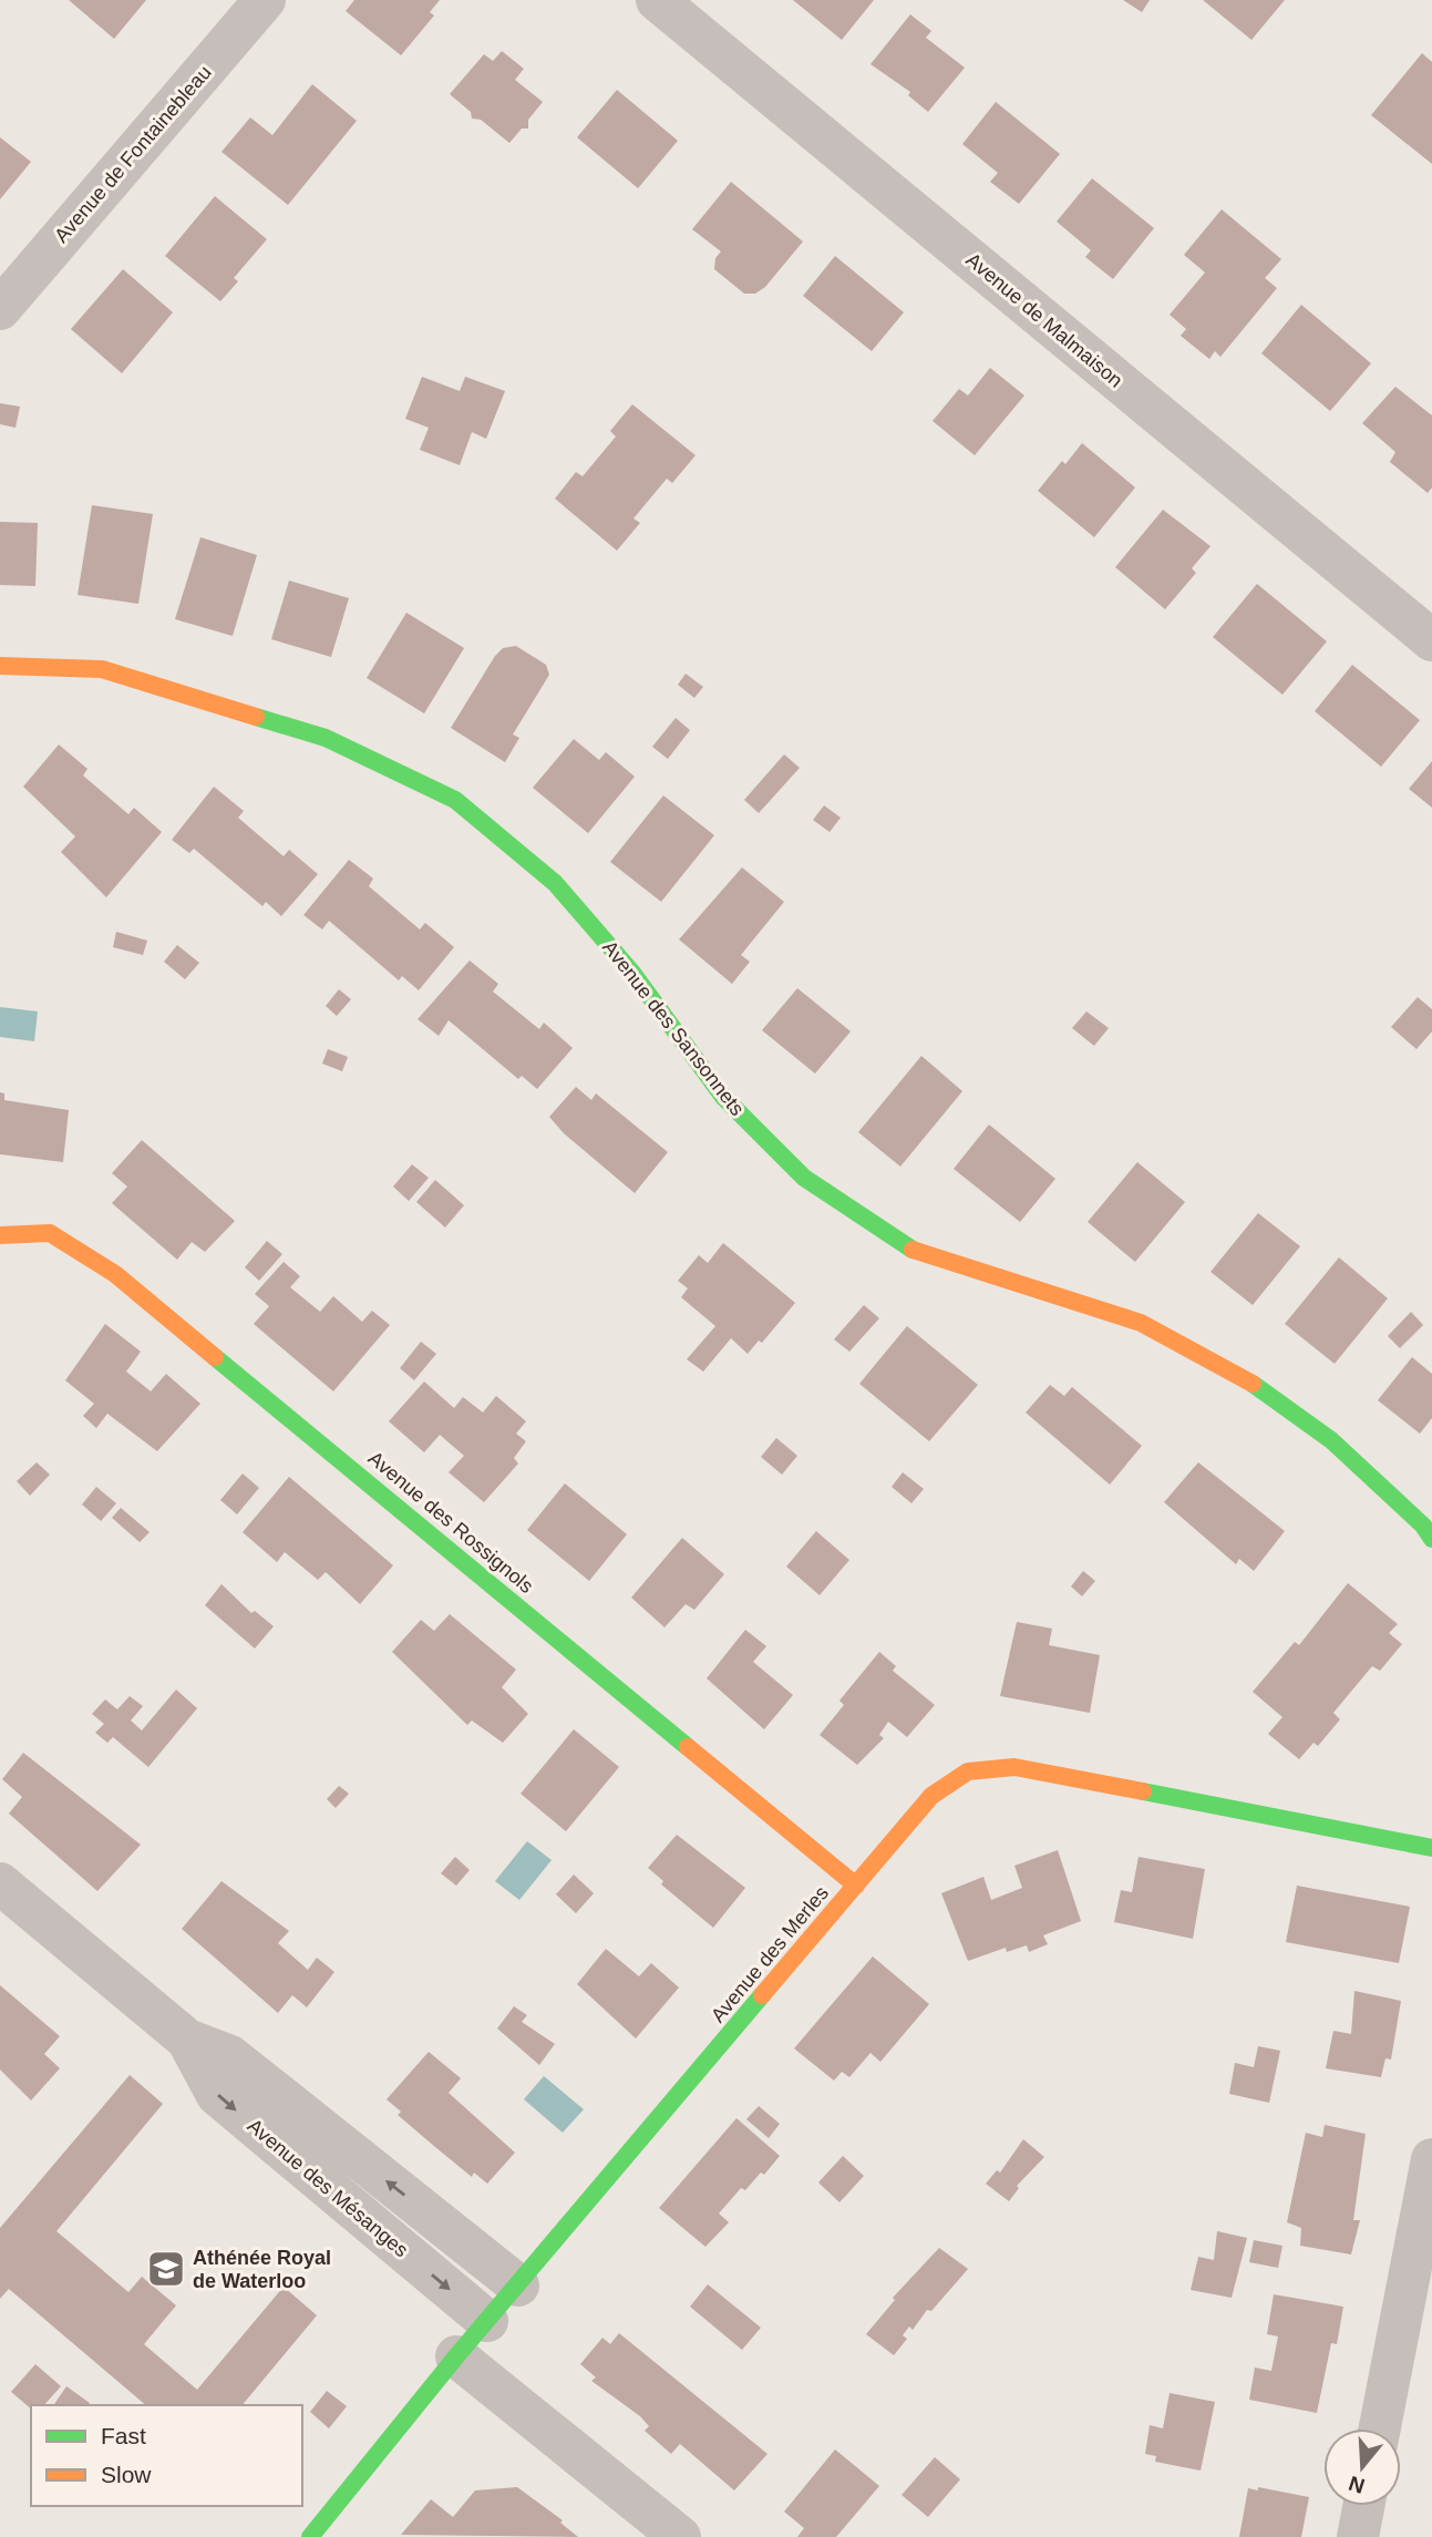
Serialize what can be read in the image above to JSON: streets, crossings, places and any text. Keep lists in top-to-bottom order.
{
  "streets": {
    "street": [
      "Avenue de Fontainebleau",
      "Avenue de Malmaison",
      "Avenue des Sansonnets",
      "Avenue des Rossignols",
      "Avenue des Merles",
      "Avenue des Mésanges"
    ]
  },
  "crossings": [
    ["Avenue des Rossignols", "Avenue des Merles"],
    ["Avenue des Merles", "Avenue des Mésanges"]
  ],
  "places": {
    "school or university": ["Athénée Royal de Waterloo"]
  },
  "legend": ["Fast", "Slow"],
  "north": "bottom"
}
